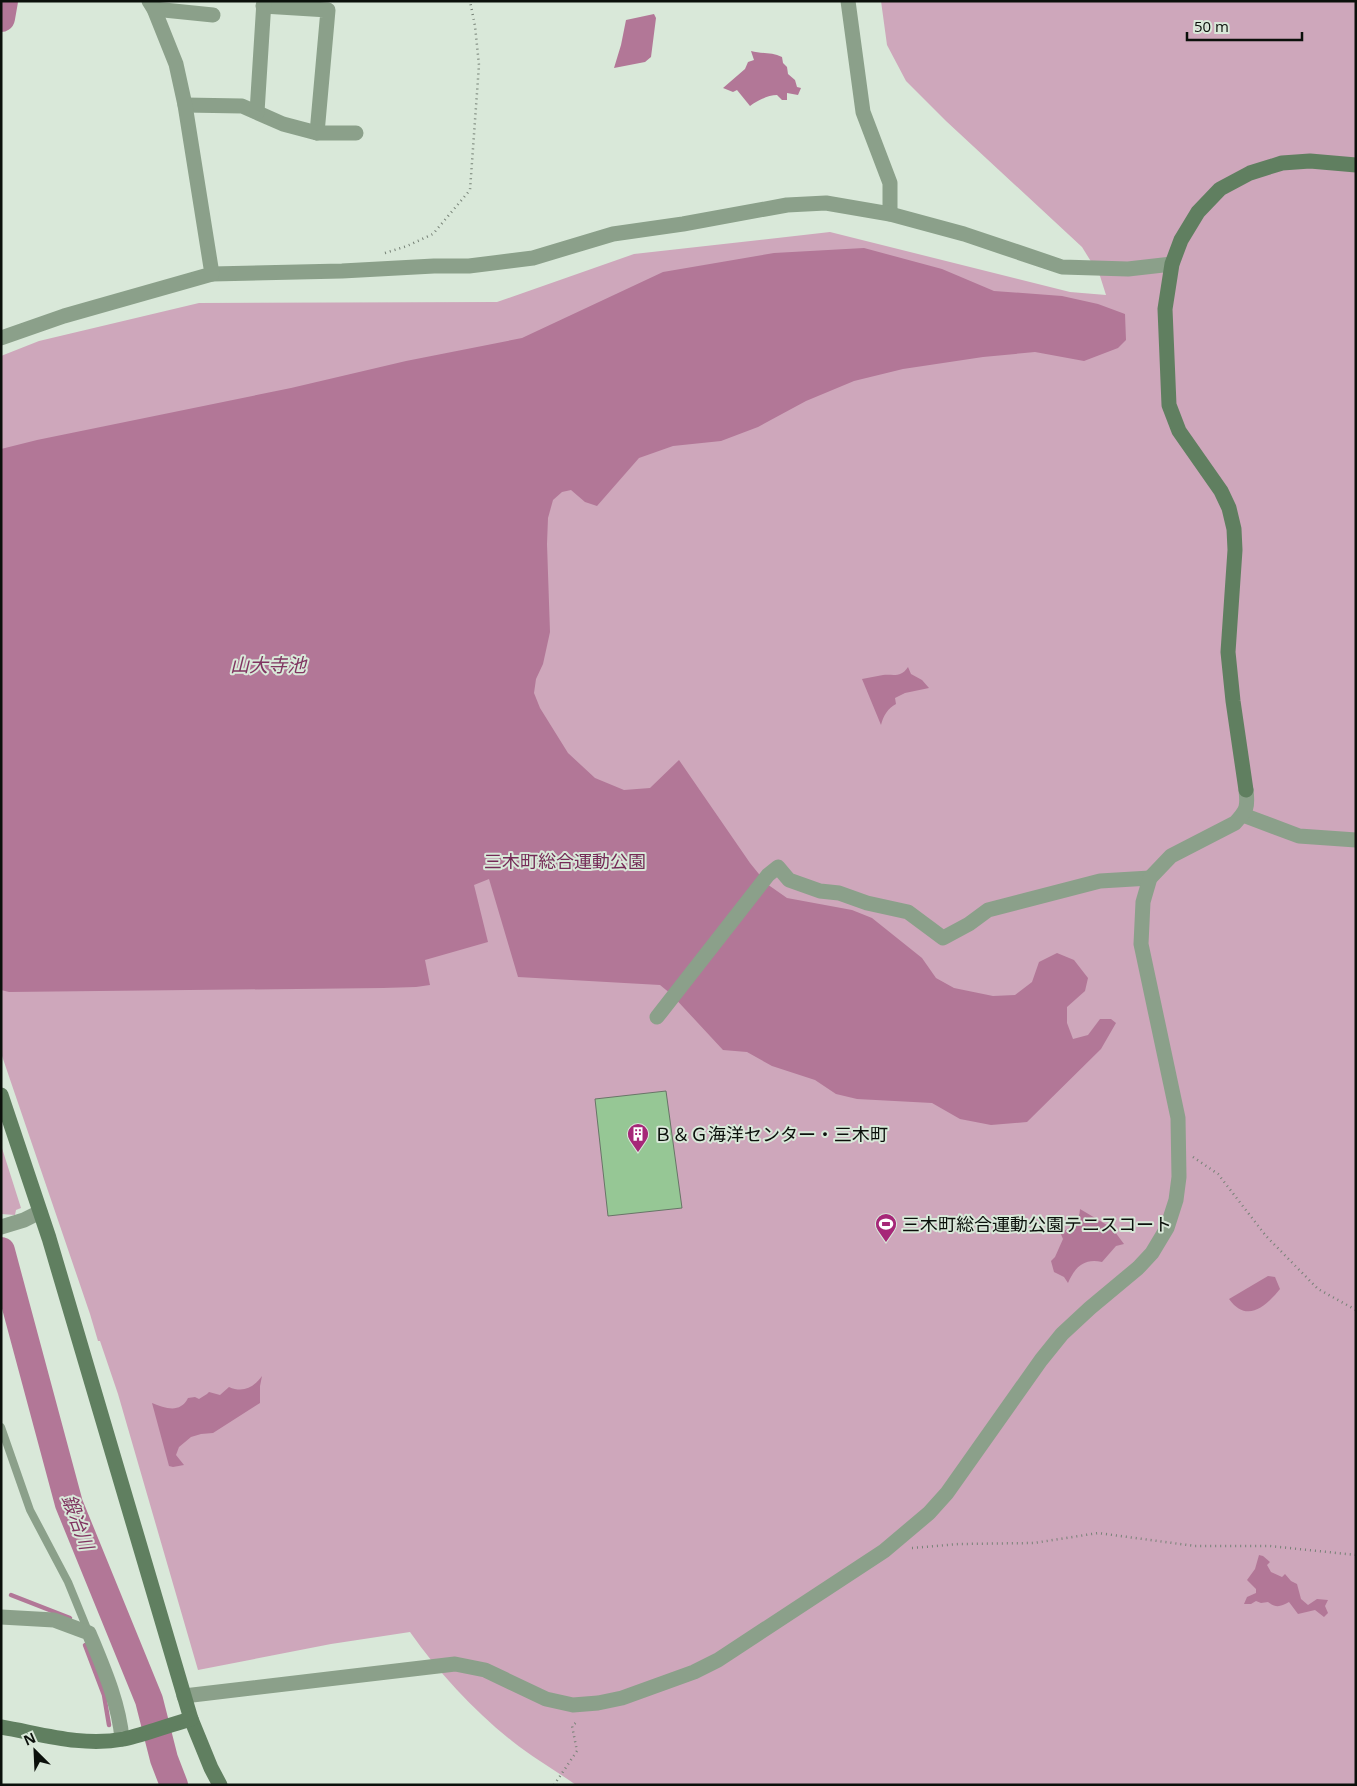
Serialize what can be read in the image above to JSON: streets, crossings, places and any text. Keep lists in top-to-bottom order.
{
  "water": ["山大寺池", "鍛冶川"],
  "parks": ["三木町総合運動公園"],
  "places": {
    "building": ["Ｂ＆Ｇ海洋センター・三木町"],
    "sports": ["三木町総合運動公園テニスコート"]
  },
  "scale_bar": "50 m",
  "north": "top left"
}
